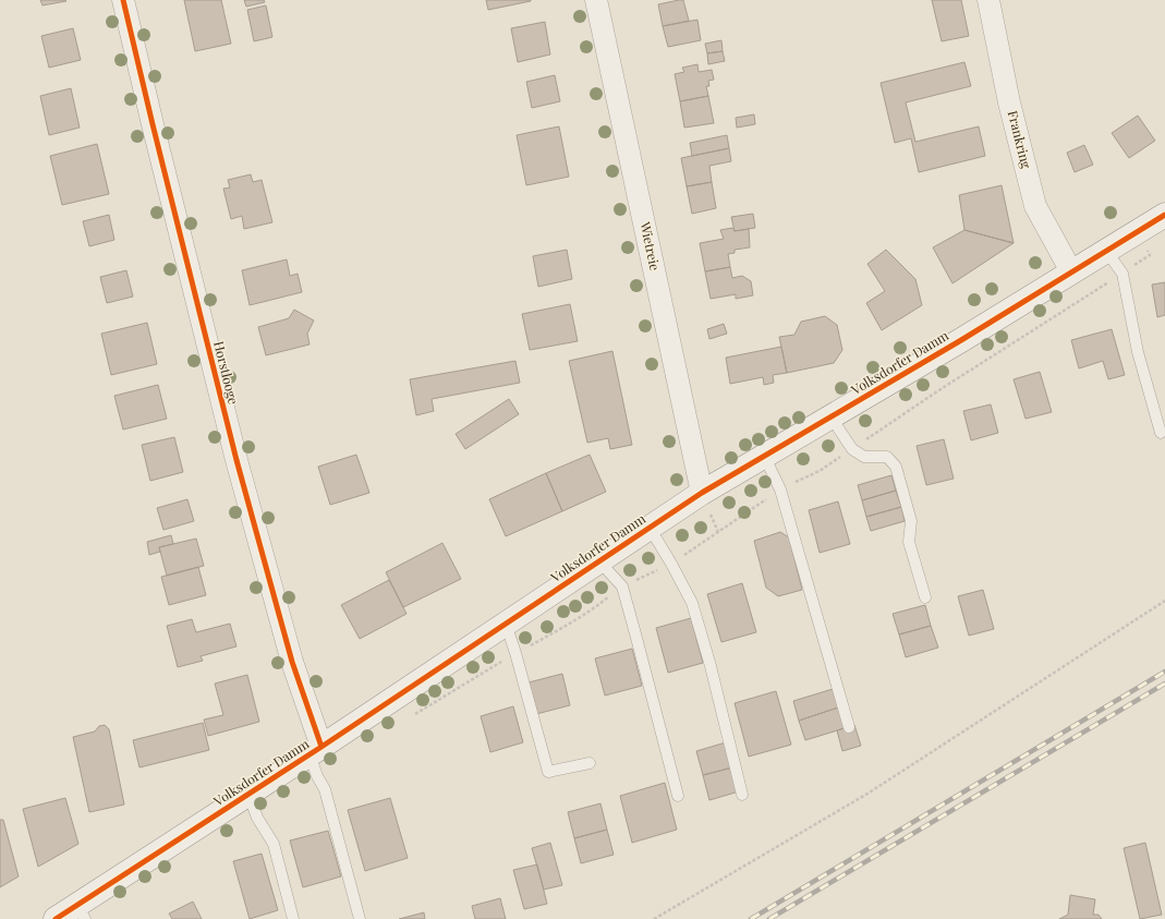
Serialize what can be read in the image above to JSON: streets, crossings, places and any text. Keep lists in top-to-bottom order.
{
  "streets": {
    "main road": ["Volksdorfer Damm"],
    "street": ["Frankring", "Wietreie", "Horstlooge"]
  },
  "crossings": [
    ["Frankring", "Volksdorfer Damm"],
    ["Wietreie", "Volksdorfer Damm"],
    ["Volksdorfer Damm", "Horstlooge"]
  ]
}
